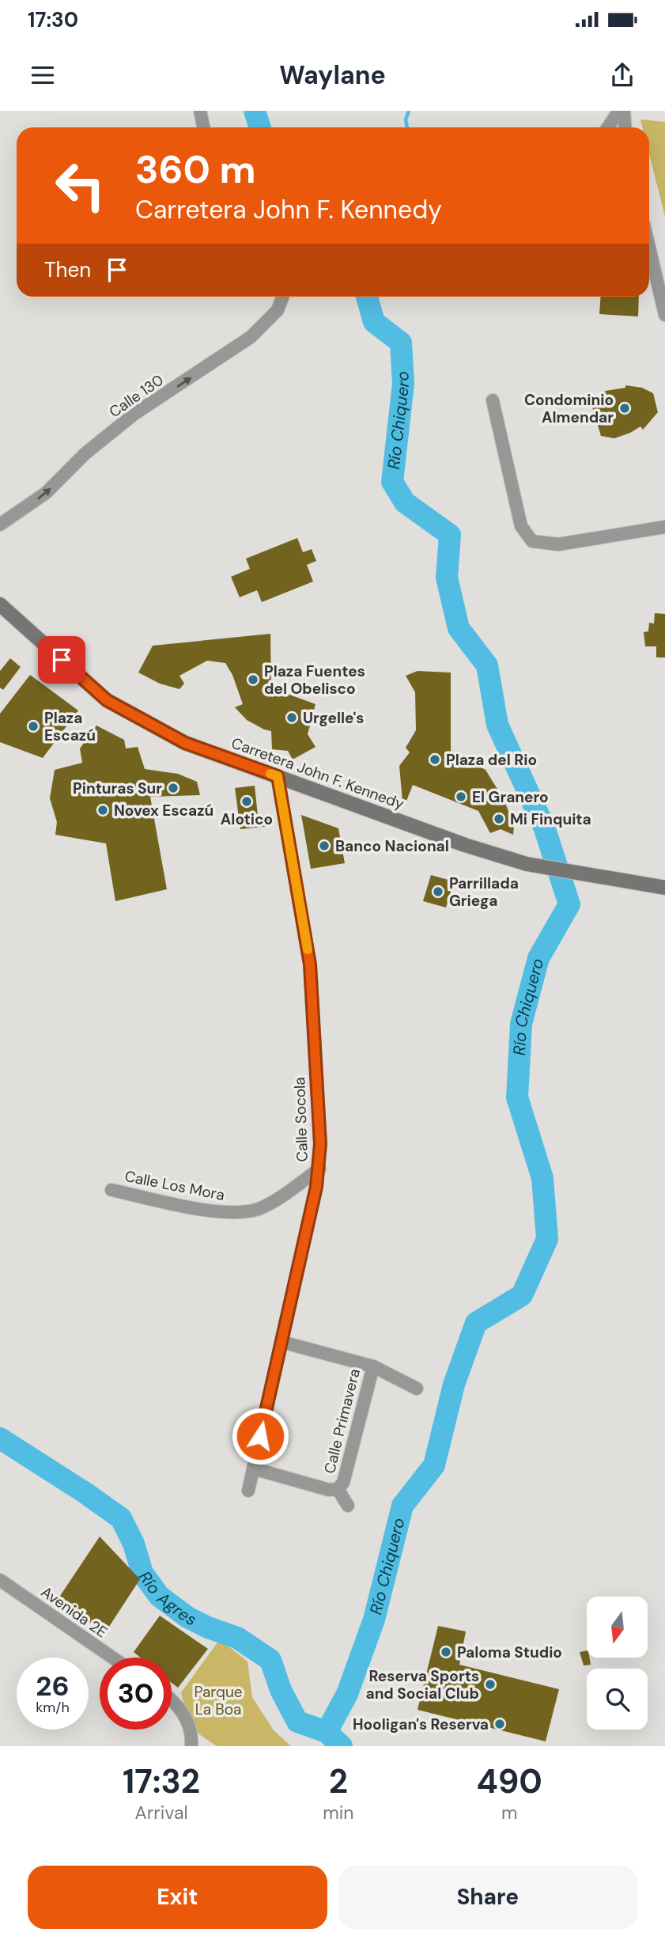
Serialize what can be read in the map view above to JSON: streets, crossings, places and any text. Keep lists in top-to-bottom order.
{
  "streets": {
    "main road": ["Carretera John F. Kennedy"],
    "street": [
      "Calle 130",
      "Calle Socola",
      "Calle Los Mora",
      "Calle Primavera",
      "Avenida 2E"
    ]
  },
  "crossings": [
    ["Carretera John F. Kennedy", "Calle Socola"],
    ["Calle Socola", "Calle Los Mora"],
    ["Calle Socola", "Calle Primavera"]
  ],
  "one_way": ["Calle 130"],
  "water": ["Río Chiquero", "Río Agres"],
  "parks": ["Parque La Boa"],
  "places": [
    "Condominio Almendar",
    "Plaza Fuentes del Obelisco",
    "Urgelle's",
    "Plaza Escazú",
    "Plaza del Rio",
    "Pinturas Sur",
    "El Granero",
    "Alotico",
    "Novex Escazú",
    "Mi Finquita",
    "Banco Nacional",
    "Parrillada Griega",
    "Paloma Studio",
    "Reserva Sports and Social Club",
    "Hooligan's Reserva"
  ],
  "north": "bottom",
  "page": {
    "status": "17:30",
    "header": "Waylane",
    "turn": ["360 m", "Carretera John F. Kennedy"],
    "then": "Then",
    "speed": "26 km/h",
    "limit": "30",
    "eta": [
      "17:32",
      "Arrival",
      "2",
      "min",
      "490",
      "m"
    ],
    "buttons": ["Exit", "Share"]
  }
}
